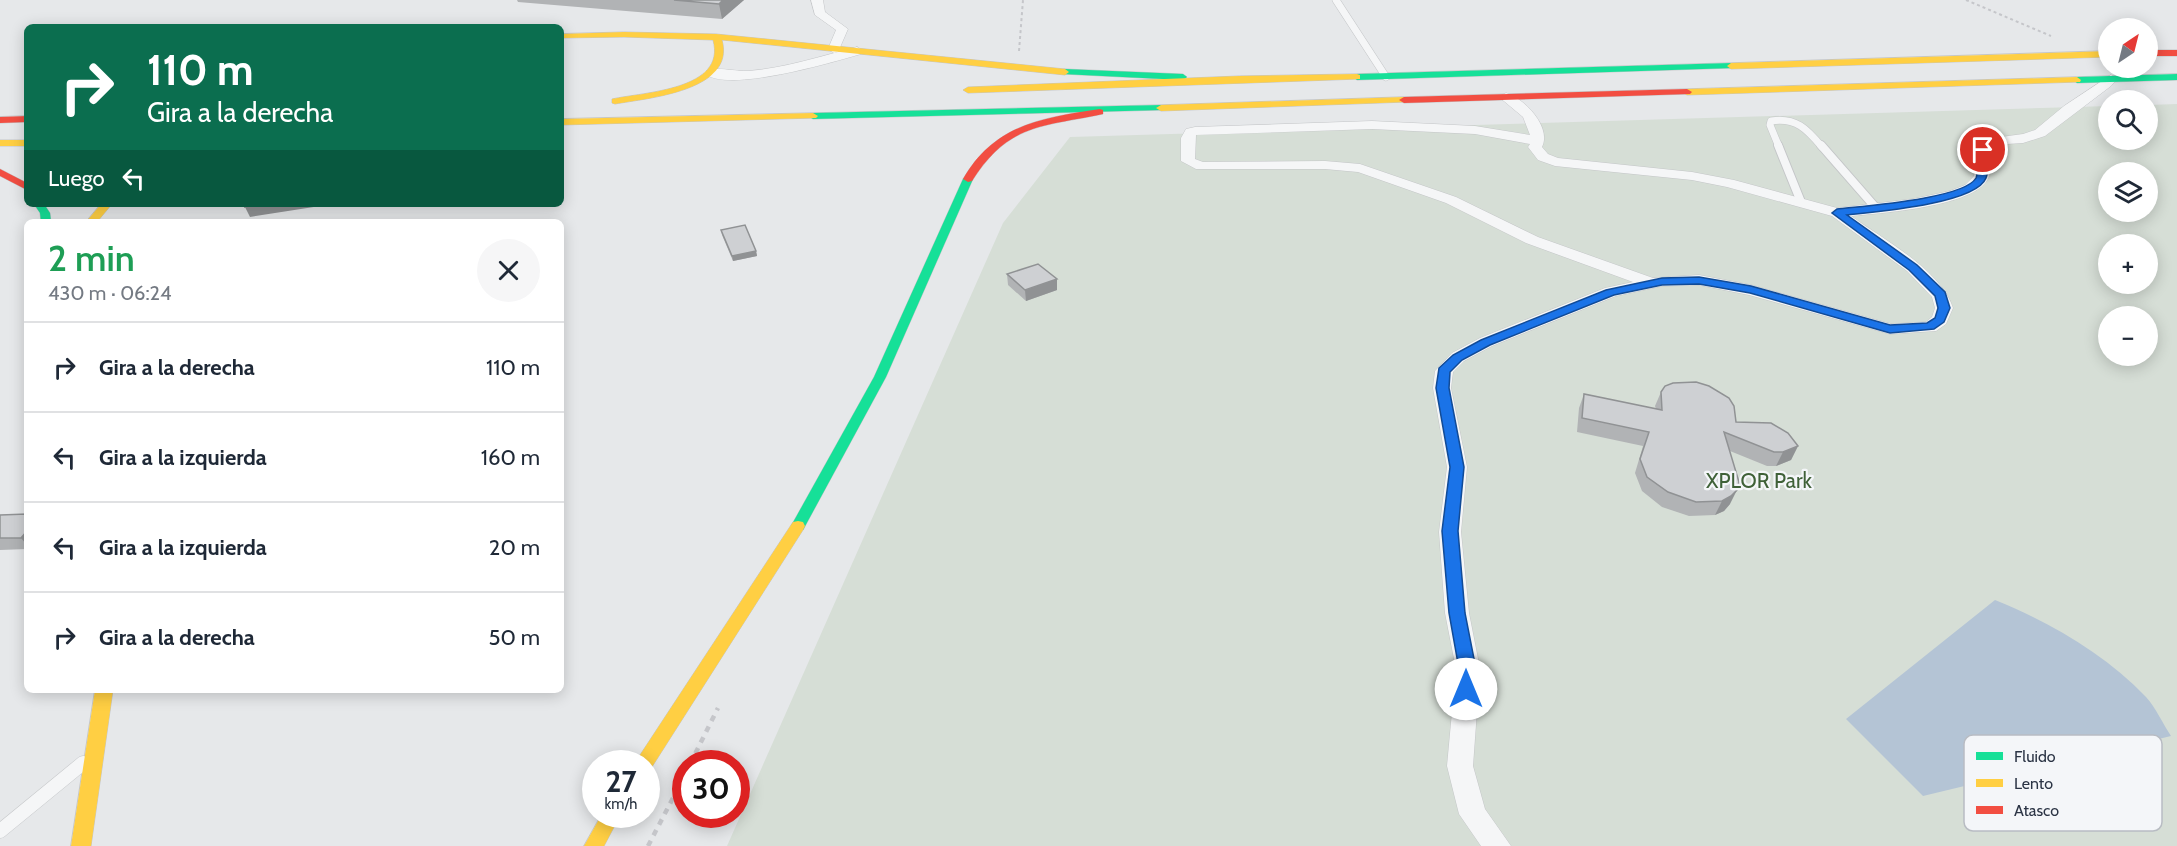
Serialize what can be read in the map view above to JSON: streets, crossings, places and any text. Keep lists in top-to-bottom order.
{
  "parks": ["XPLOR Park"],
  "legend": ["Fluido", "Lento", "Atasco"],
  "north": "top right",
  "page": {
    "map_buttons": ["+", "−"],
    "turn": ["110 m", "Gira a la derecha"],
    "then": "Luego",
    "heading": ["2 min", "430 m · 06:24"],
    "list": [
      {
        "name": "Gira a la derecha",
        "value": "110 m"
      },
      {
        "name": "Gira a la izquierda",
        "value": "160 m"
      },
      {
        "name": "Gira a la izquierda",
        "value": "20 m"
      },
      {
        "name": "Gira a la derecha",
        "value": "50 m"
      }
    ],
    "speed": "27 km/h",
    "limit": "30"
  }
}
